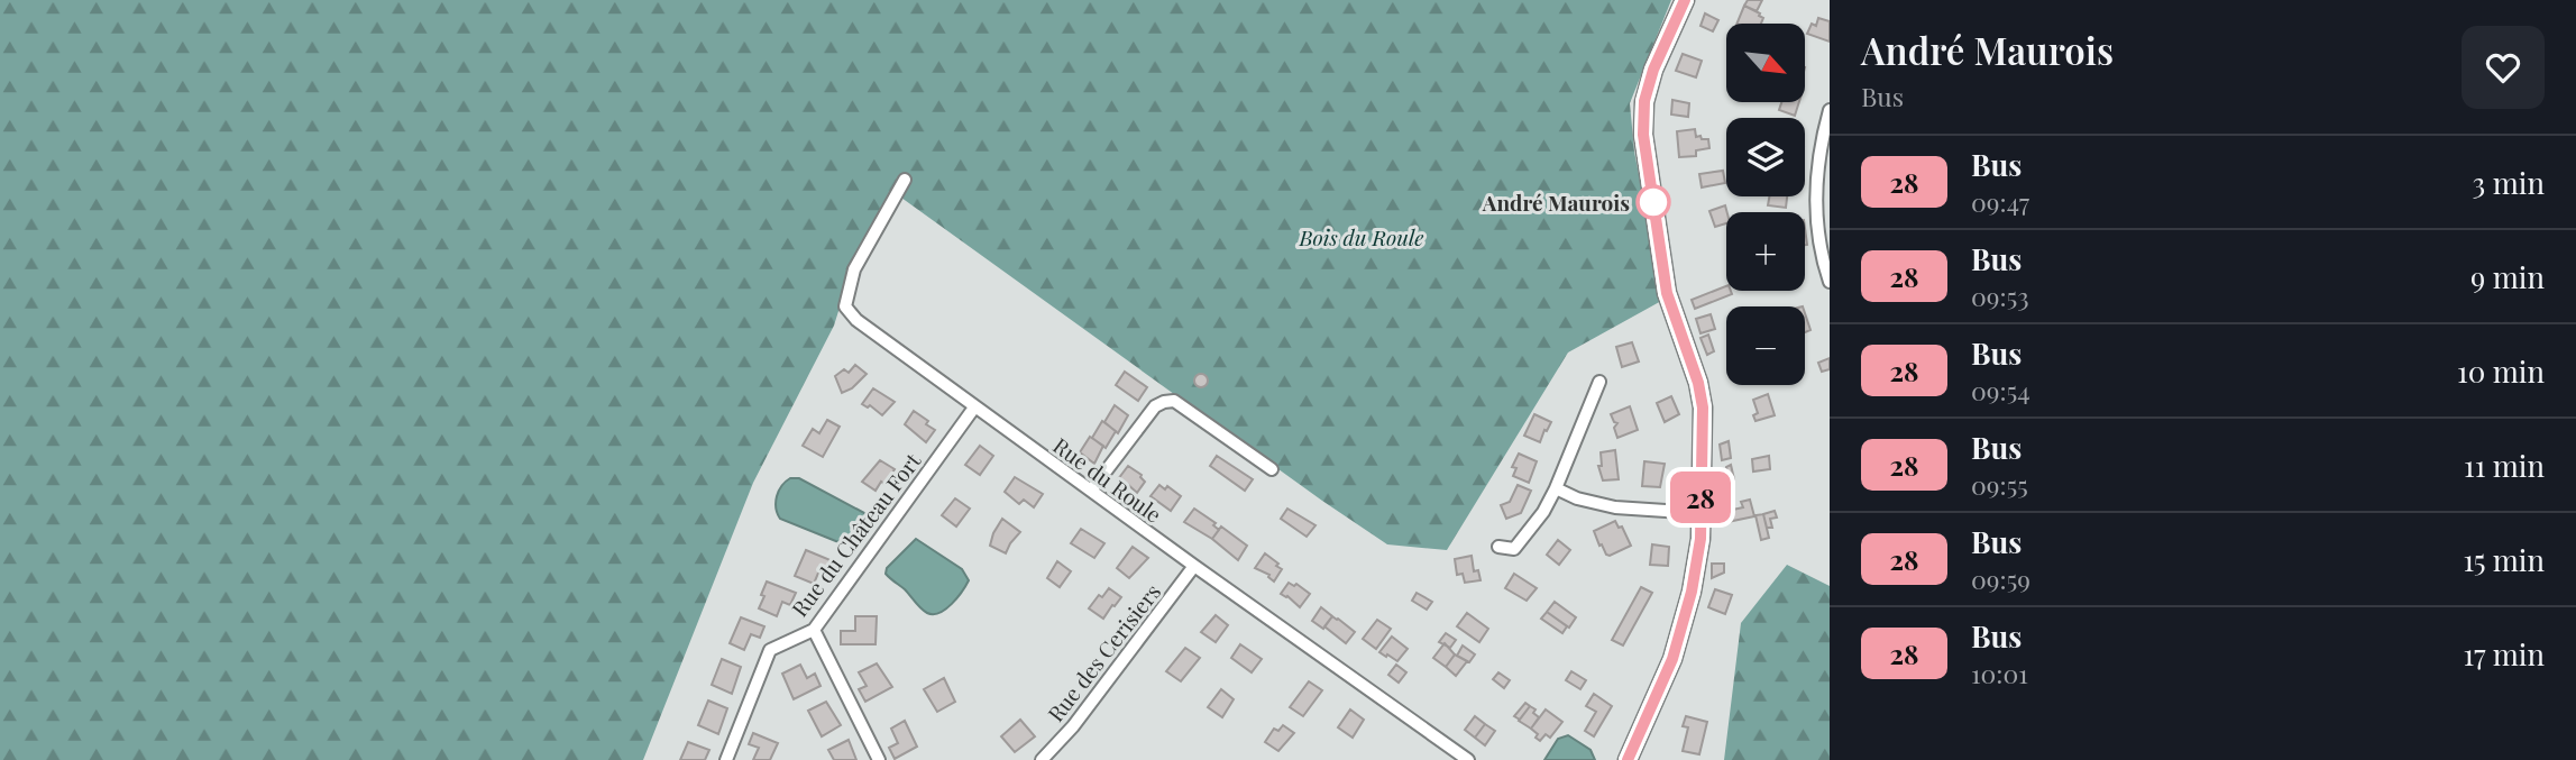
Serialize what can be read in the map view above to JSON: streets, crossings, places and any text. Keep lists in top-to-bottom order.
{
  "streets": {
    "street": ["Rue du Roule", "Rue du Château Fort", "Rue des Cerisiers"]
  },
  "crossings": [
    ["Rue du Roule", "Rue du Château Fort"],
    ["Rue du Roule", "Rue des Cerisiers"]
  ],
  "parks": ["Bois du Roule"],
  "places": ["André Maurois"],
  "lines": ["bus line 28"],
  "north": "bottom right",
  "page": {
    "on_map": "28",
    "heading": ["André Maurois", "Bus"],
    "map_buttons": ["+", "−"],
    "list": [
      {
        "mark": "28",
        "name": "Bus",
        "note": "09:47",
        "value": "3 min"
      },
      {
        "mark": "28",
        "name": "Bus",
        "note": "09:53",
        "value": "9 min"
      },
      {
        "mark": "28",
        "name": "Bus",
        "note": "09:54",
        "value": "10 min"
      },
      {
        "mark": "28",
        "name": "Bus",
        "note": "09:55",
        "value": "11 min"
      },
      {
        "mark": "28",
        "name": "Bus",
        "note": "09:59",
        "value": "15 min"
      },
      {
        "mark": "28",
        "name": "Bus",
        "note": "10:01",
        "value": "17 min"
      }
    ]
  }
}
